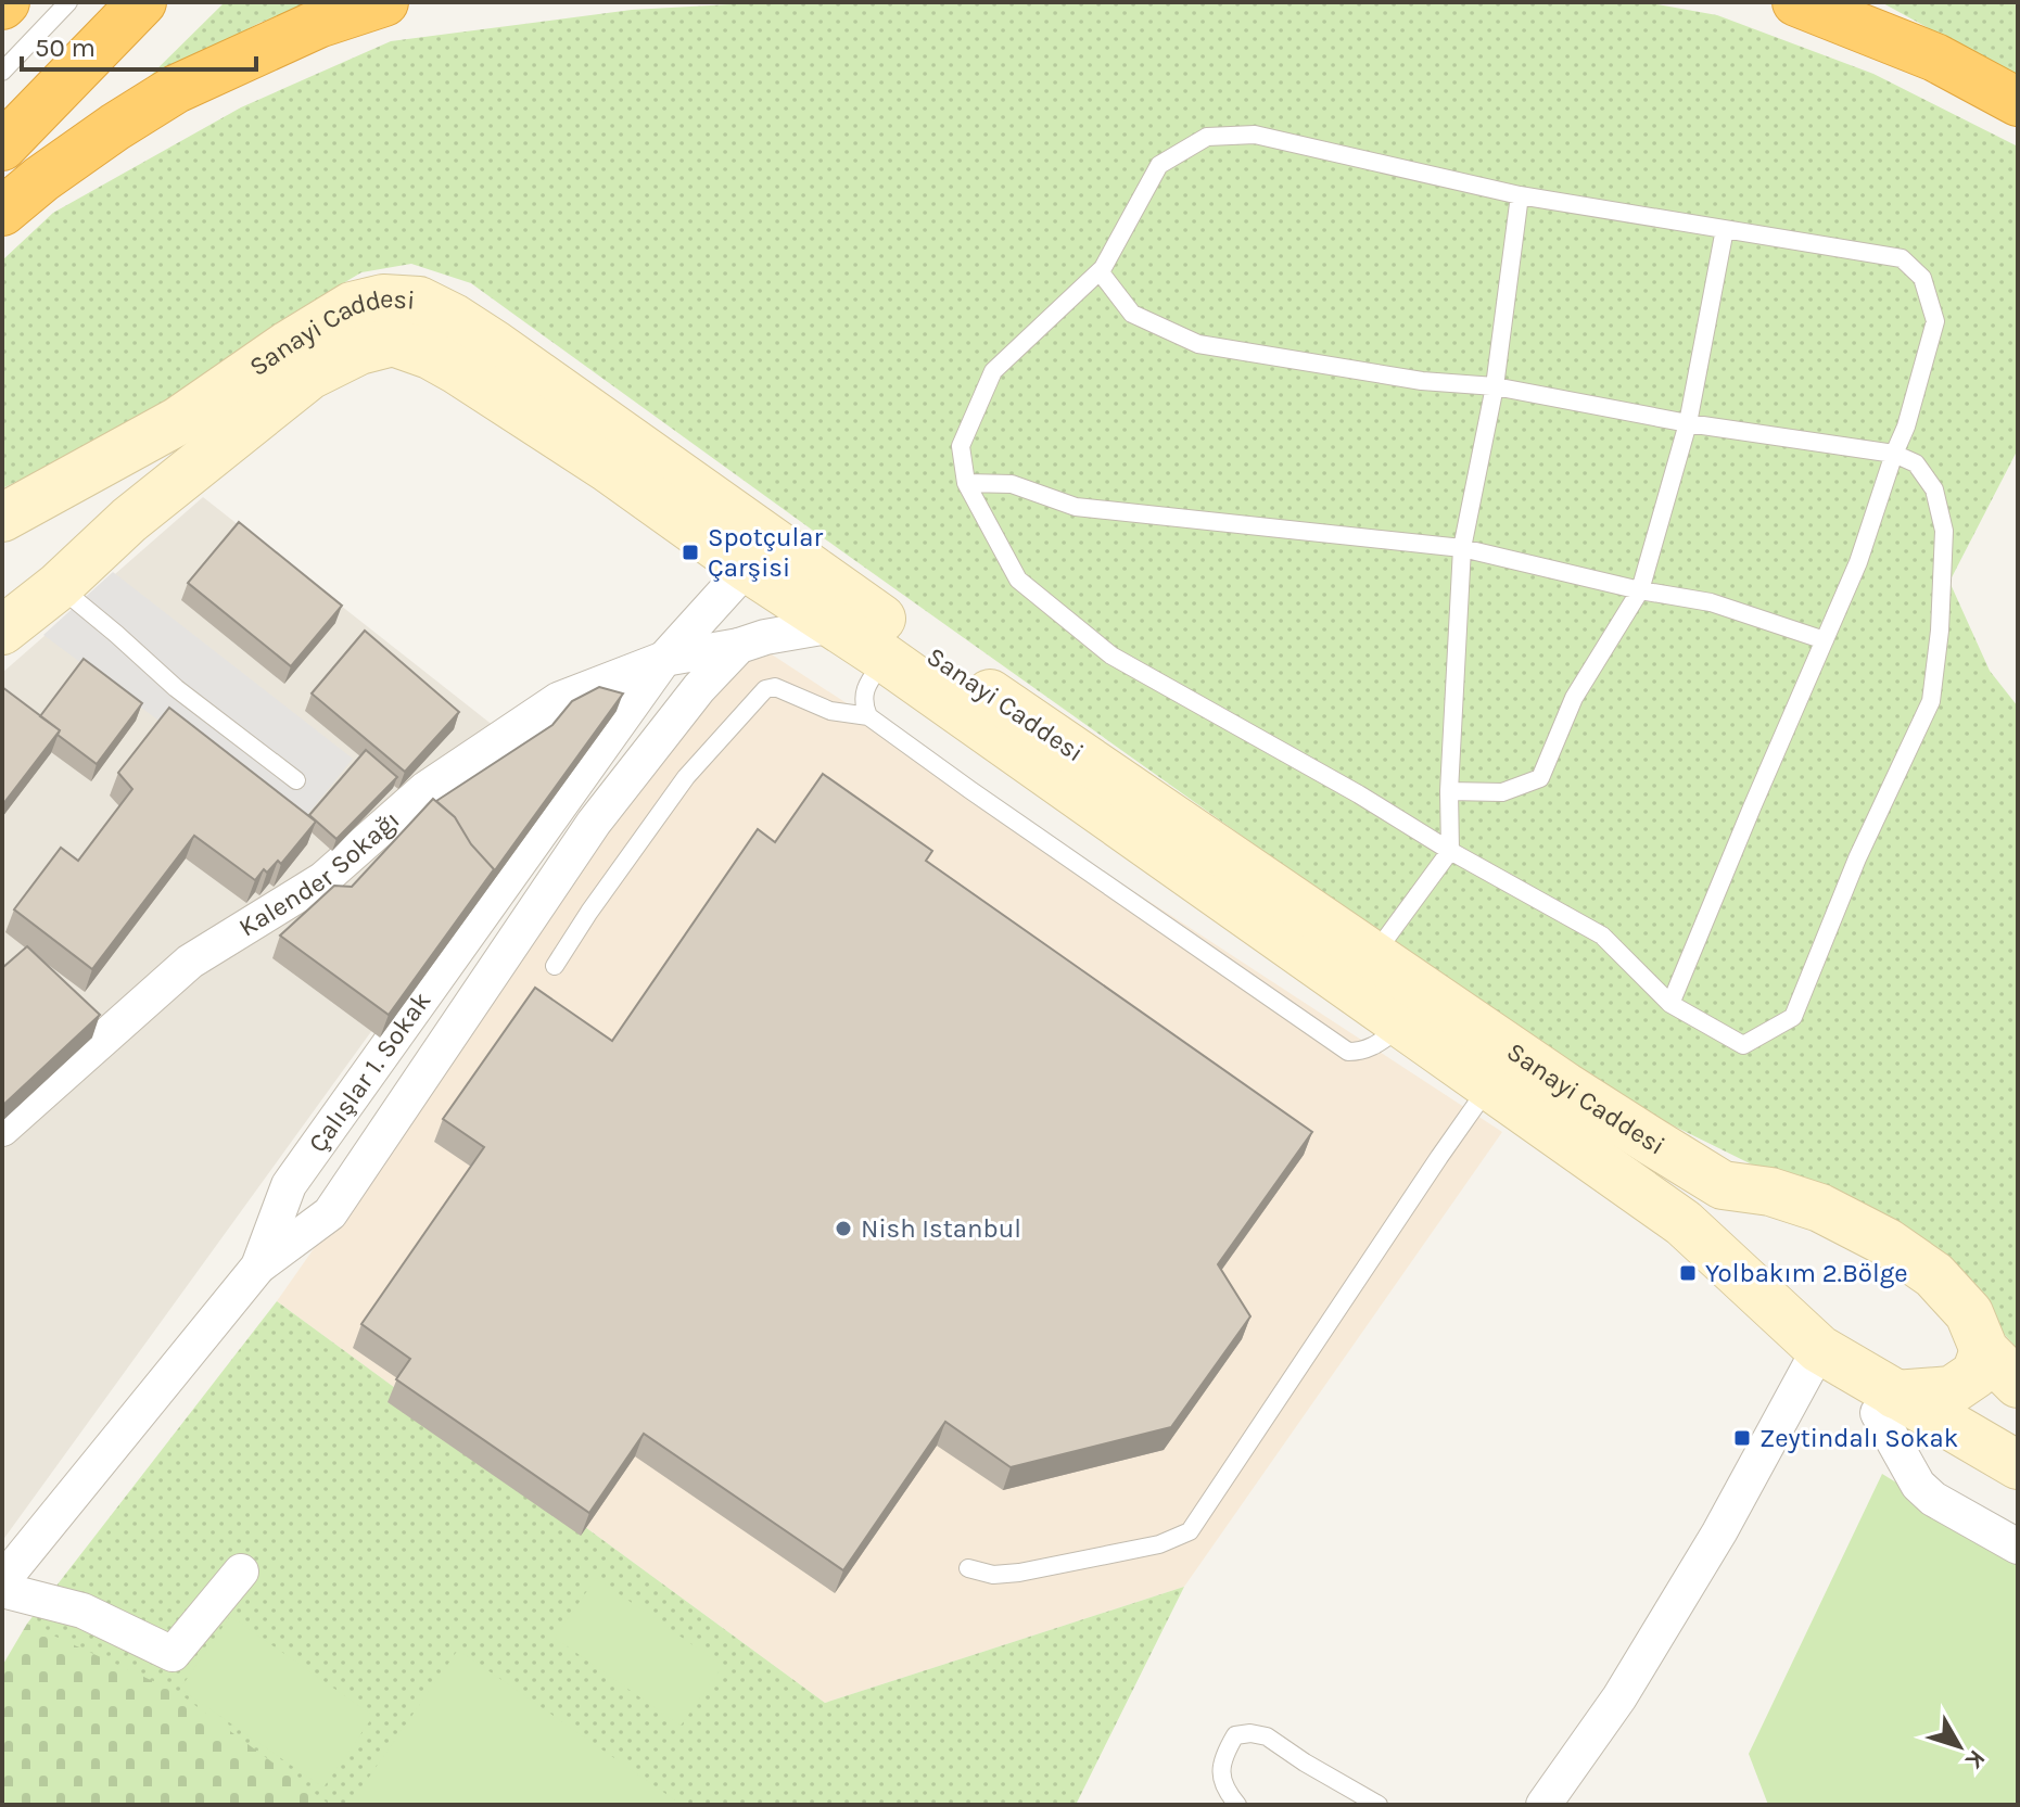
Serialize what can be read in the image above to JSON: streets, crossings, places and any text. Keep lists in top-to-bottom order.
{
  "streets": {
    "main road": ["Sanayi Caddesi"],
    "street": ["Kalender Sokağı", "Çalışlar 1. Sokak"]
  },
  "crossings": [
    ["Sanayi Caddesi", "Kalender Sokağı"],
    ["Sanayi Caddesi", "Çalışlar 1. Sokak"],
    ["Kalender Sokağı", "Çalışlar 1. Sokak"]
  ],
  "places": {
    "transit": ["Spotçular Çarşisi", "Yolbakım 2.Bölge", "Zeytindalı Sokak"],
    "other": ["Nish Istanbul"]
  },
  "scale_bar": "50 m",
  "north": "bottom right"
}
